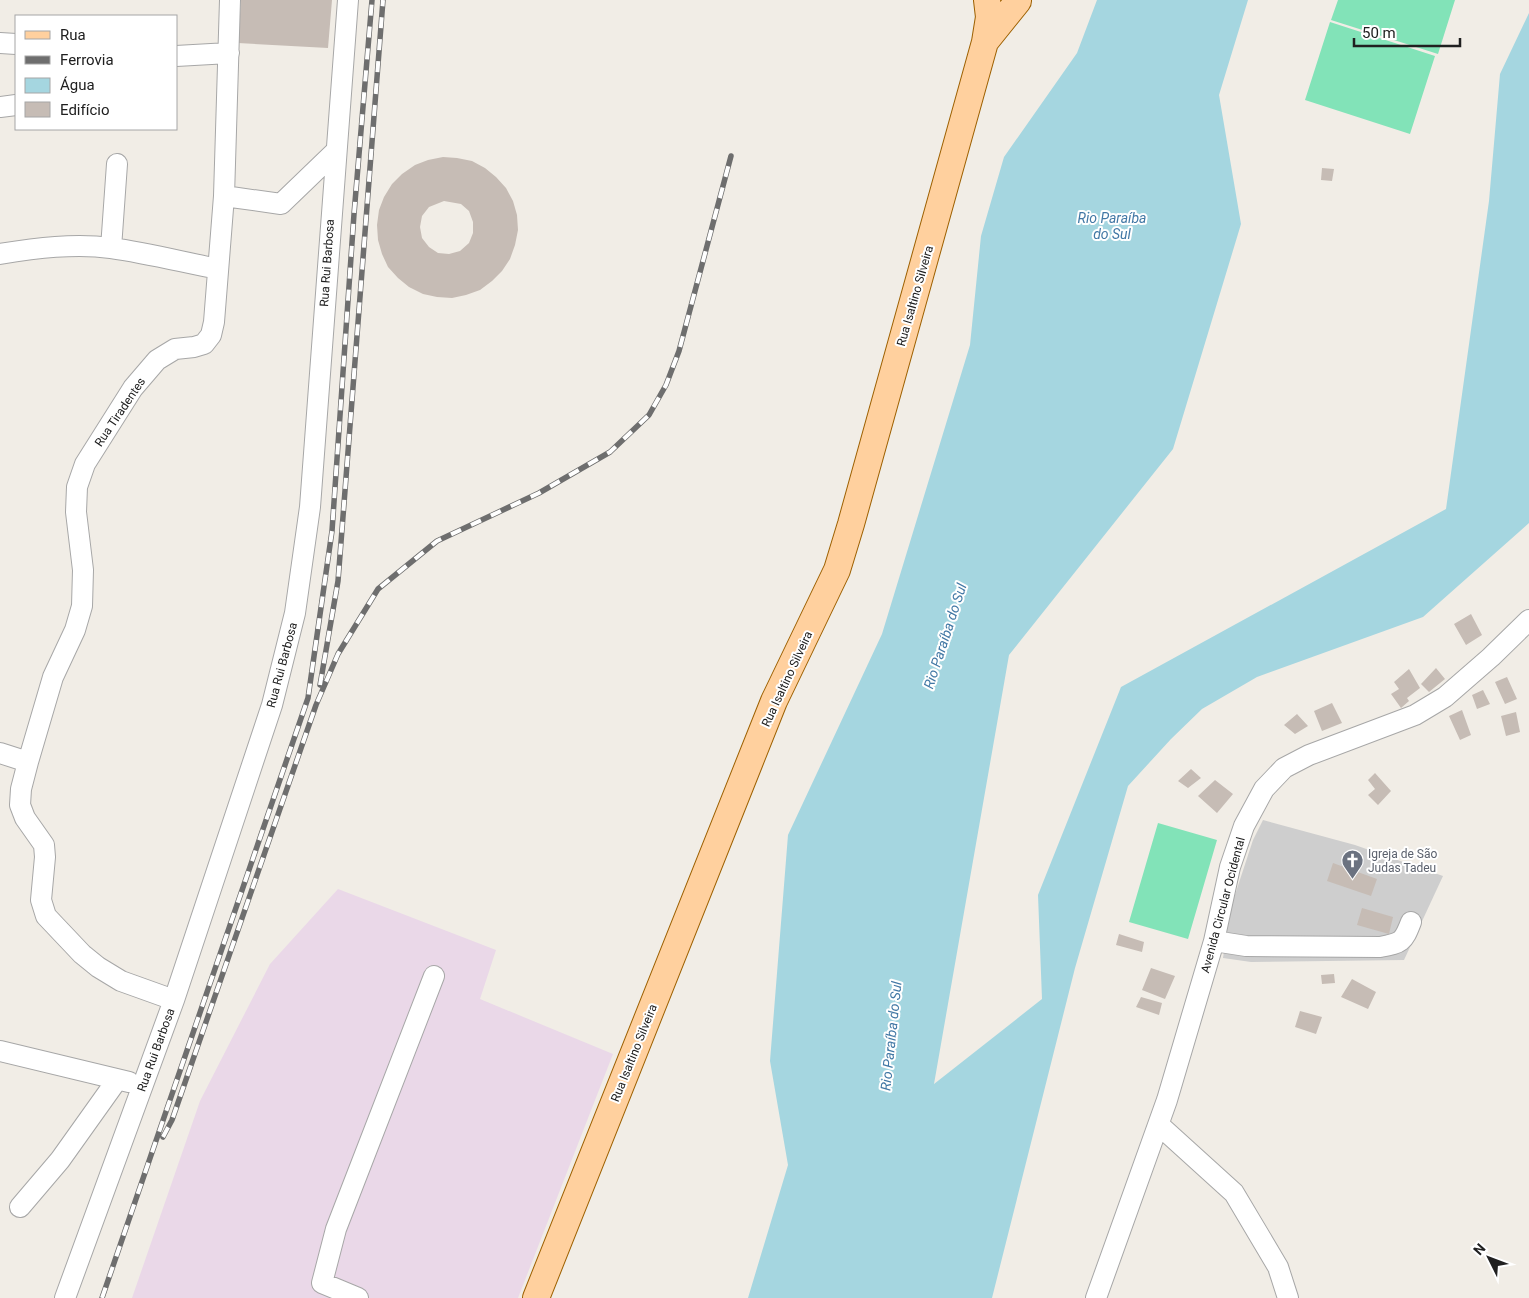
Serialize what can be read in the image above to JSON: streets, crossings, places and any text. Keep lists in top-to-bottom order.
{
  "streets": {
    "main road": ["Rua Isaltino Silveira"],
    "street": ["Rua Rui Barbosa", "Rua Tiradentes", "Avenida Circular Ocidental"]
  },
  "crossings": [
    ["Rua Rui Barbosa", "Rua Tiradentes"]
  ],
  "water": ["Rio Paraíba do Sul"],
  "places": {
    "church": ["Igreja de São Judas Tadeu"]
  },
  "legend": [
    "Rua",
    "Ferrovia",
    "Água",
    "Edifício"
  ],
  "scale_bar": "50 m",
  "north": "top left"
}
